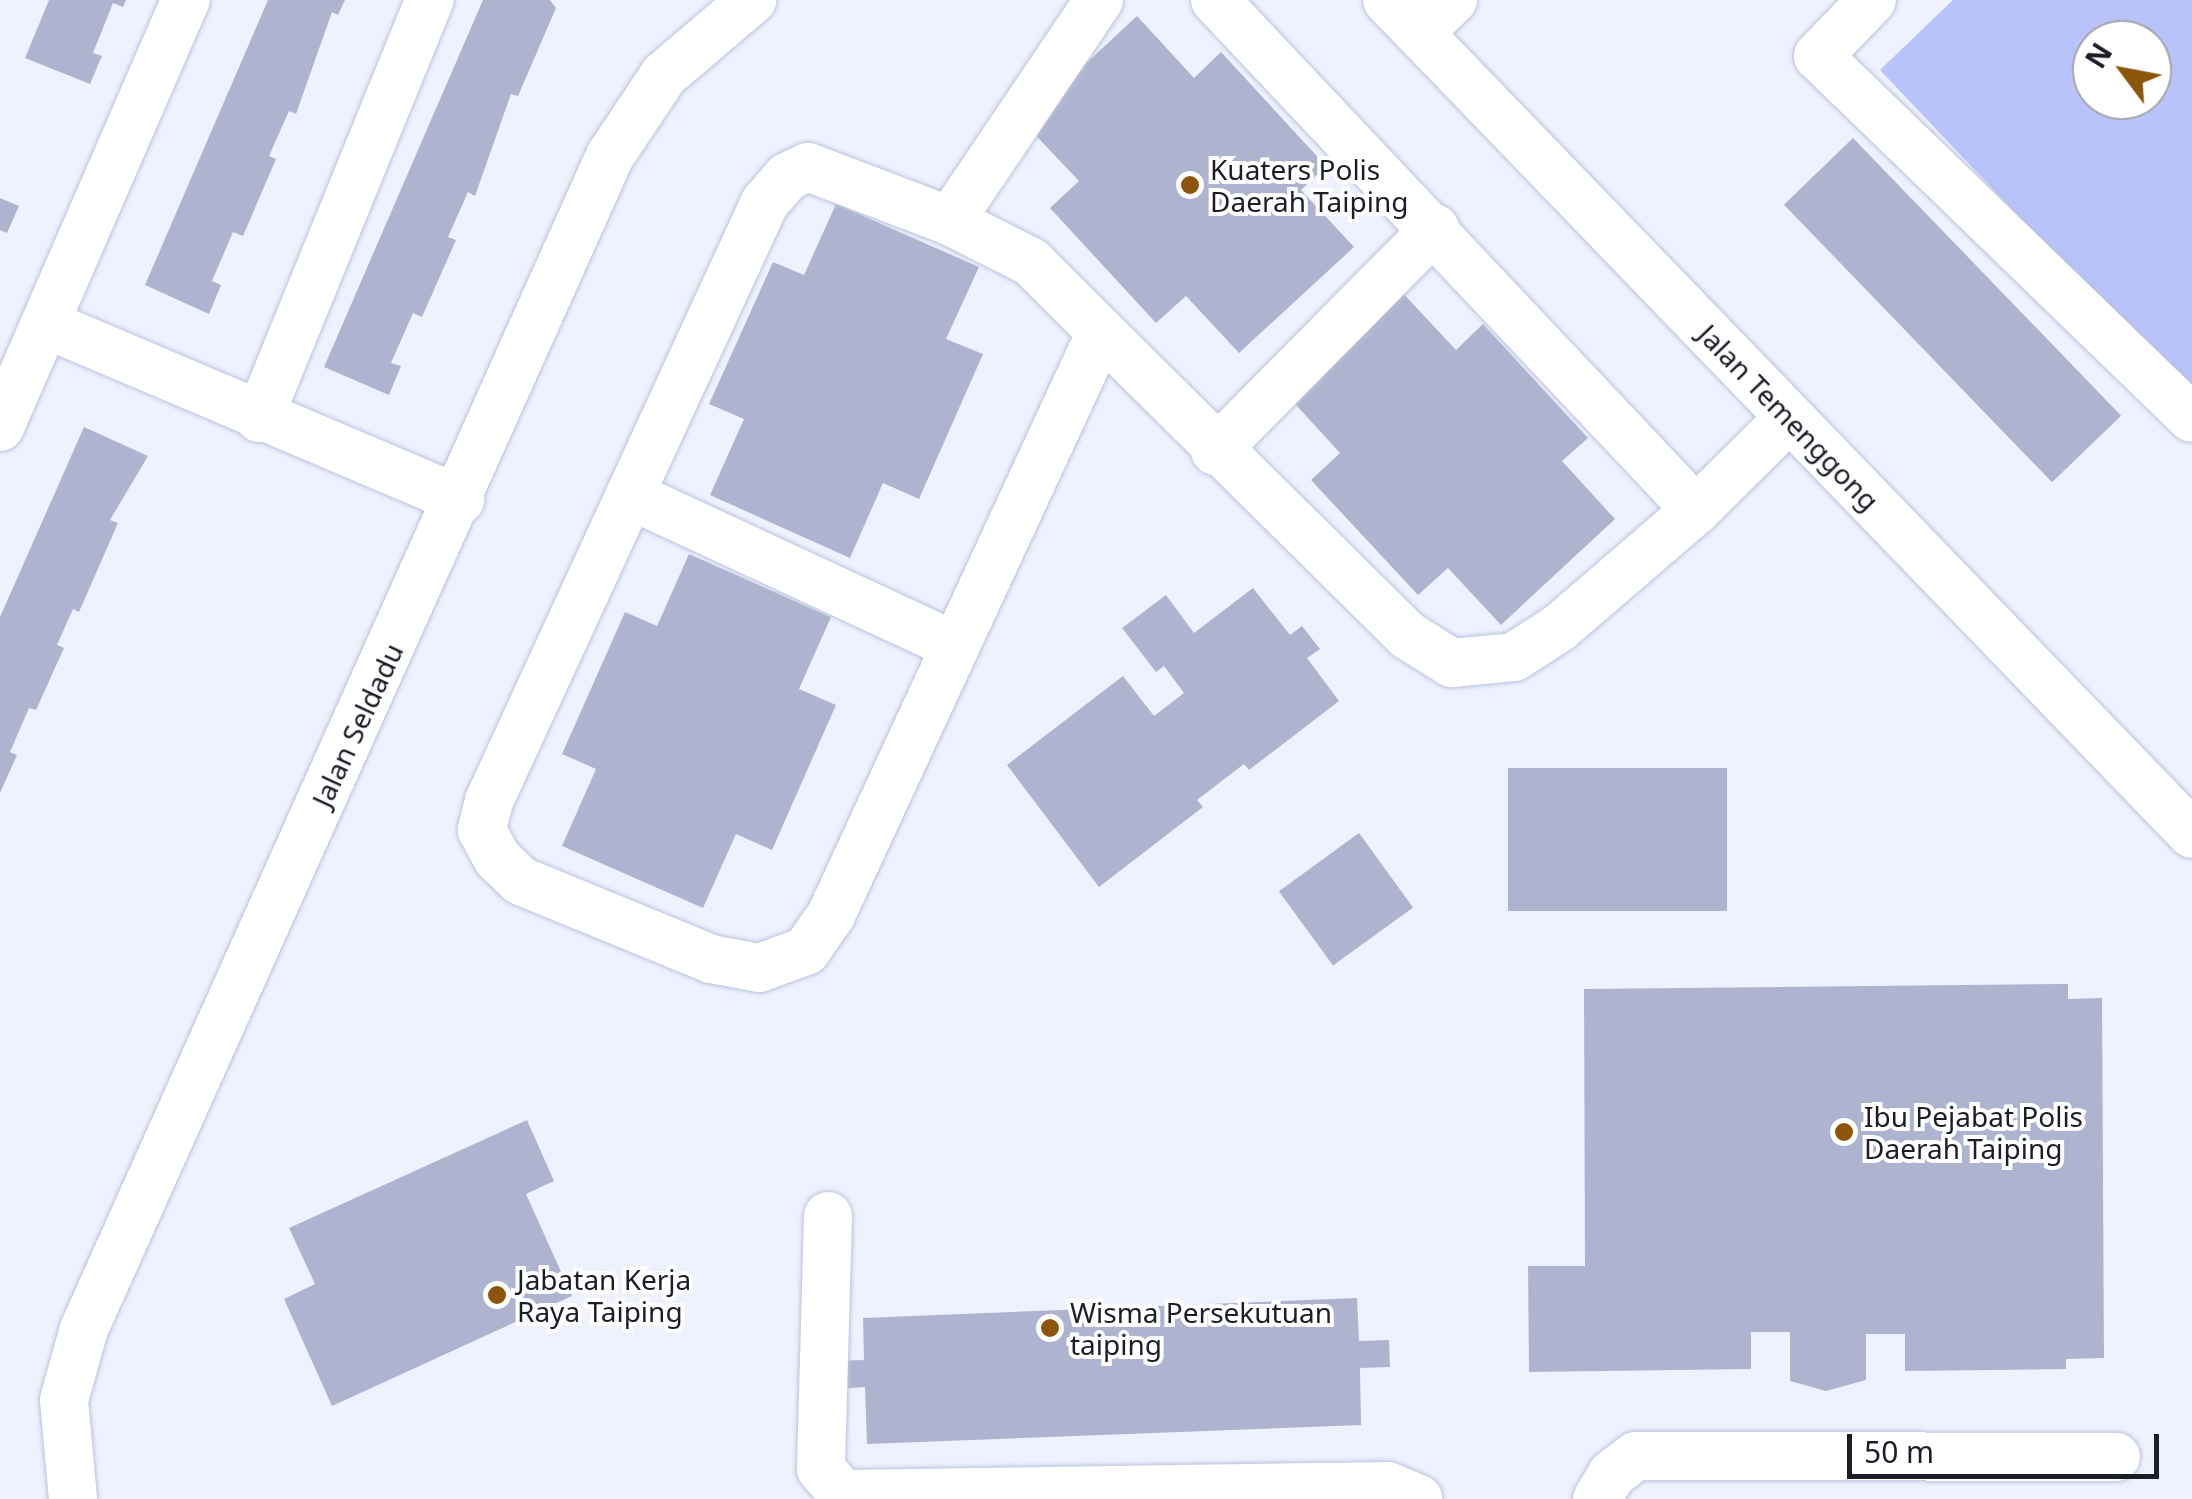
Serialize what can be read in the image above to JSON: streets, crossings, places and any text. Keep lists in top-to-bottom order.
{
  "streets": {
    "street": ["Jalan Temenggong", "Jalan Seldadu"]
  },
  "places": [
    "Kuaters Polis Daerah Taiping",
    "Ibu Pejabat Polis Daerah Taiping",
    "Jabatan Kerja Raya Taiping",
    "Wisma Persekutuan taiping"
  ],
  "scale_bar": "50 m",
  "north": "top left"
}
